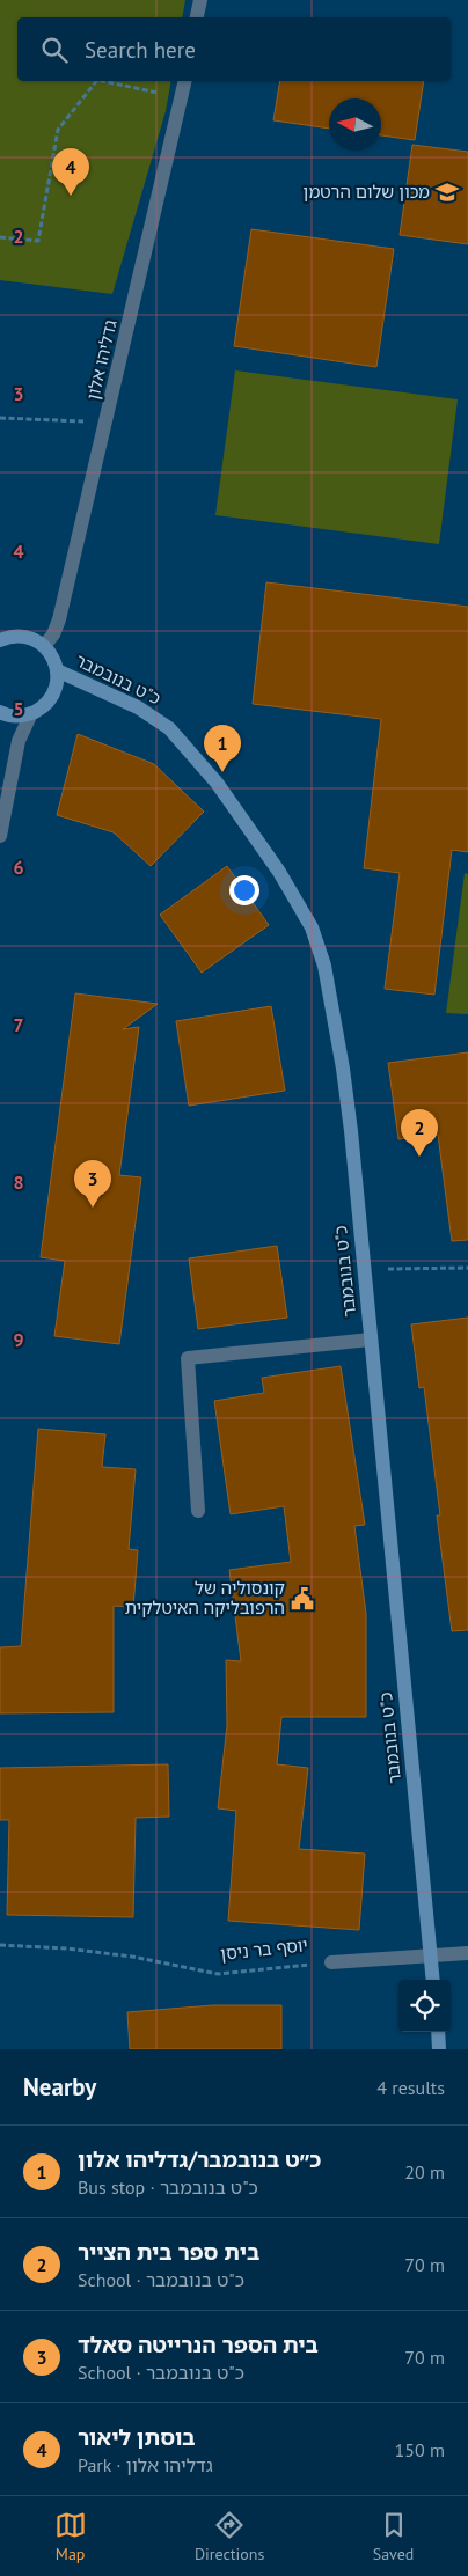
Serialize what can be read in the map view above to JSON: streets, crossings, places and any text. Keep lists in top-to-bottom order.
{
  "streets": {
    "street": ["גדליהו אלון", "כ\"ט בנובמבר", "יוסף בר ניסן"]
  },
  "crossings": [
    ["כ\"ט בנובמבר", "יוסף בר ניסן"]
  ],
  "places": {
    "school or university": ["מכון שלום הרטמן"],
    "public building": ["קונסוליה של הרפובליקה האיטלקית"]
  },
  "north": "left",
  "page": {
    "search": "Search here",
    "pins": [
      "4",
      "1",
      "2",
      "3"
    ],
    "heading": ["Nearby", "4 results"],
    "list": [
      {
        "mark": "1",
        "name": "כ״ט בנובמבר/גדליהו אלון",
        "note": "Bus stop · כ\"ט בנובמבר",
        "value": "20 m"
      },
      {
        "mark": "2",
        "name": "בית ספר בית הצייר",
        "note": "School · כ\"ט בנובמבר",
        "value": "70 m"
      },
      {
        "mark": "3",
        "name": "בית הספר הנרייטה סאלד",
        "note": "School · כ\"ט בנובמבר",
        "value": "70 m"
      },
      {
        "mark": "4",
        "name": "בוסתן ליאור",
        "note": "Park · גדליהו אלון",
        "value": "150 m"
      }
    ],
    "nav": ["Map", "Directions", "Saved"]
  },
  "grid": {
    "rows": [
      "2",
      "3",
      "4",
      "5",
      "6",
      "7",
      "8",
      "9"
    ]
  }
}
